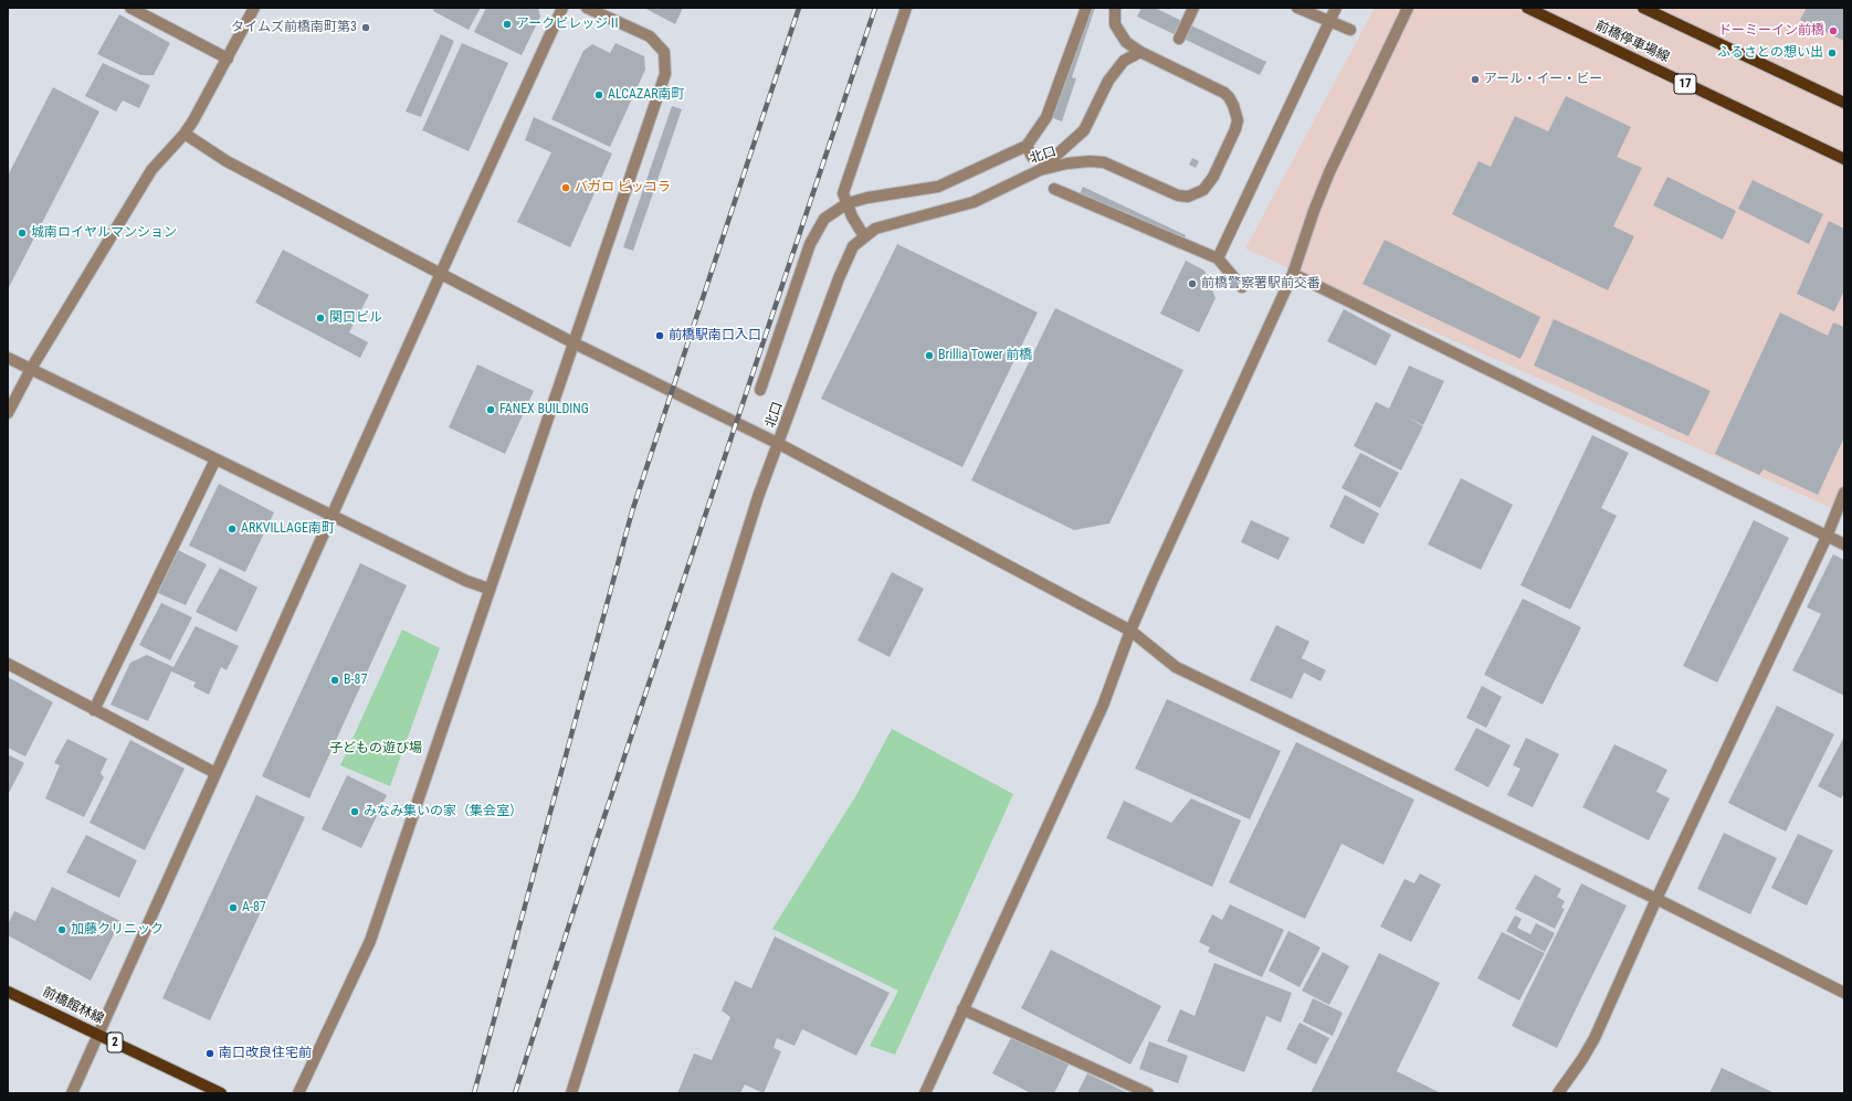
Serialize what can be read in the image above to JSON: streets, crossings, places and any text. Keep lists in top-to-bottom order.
{
  "streets": {
    "main road": [
      "前橋停車場線",
      "17",
      "前橋館林線",
      "2"
    ],
    "street": ["北口"]
  },
  "parks": ["子どもの遊び場"],
  "places": [
    "アークビレッジⅡ",
    "タイムズ前橋南町第3",
    "ドーミーイン前橋",
    "ふるさとの想い出",
    "アール・イー・ビー",
    "ALCAZAR南町",
    "バガロ ピッコラ",
    "城南ロイヤルマンション",
    "前橋警察署駅前交番",
    "関口ビル",
    "前橋駅南口入口",
    "Brillia Tower 前橋",
    "FANEX BUILDING",
    "ARKVILLAGE南町",
    "B-87",
    "みなみ集いの家（集会室）",
    "A-87",
    "加藤クリニック",
    "南口改良住宅前"
  ]
}
